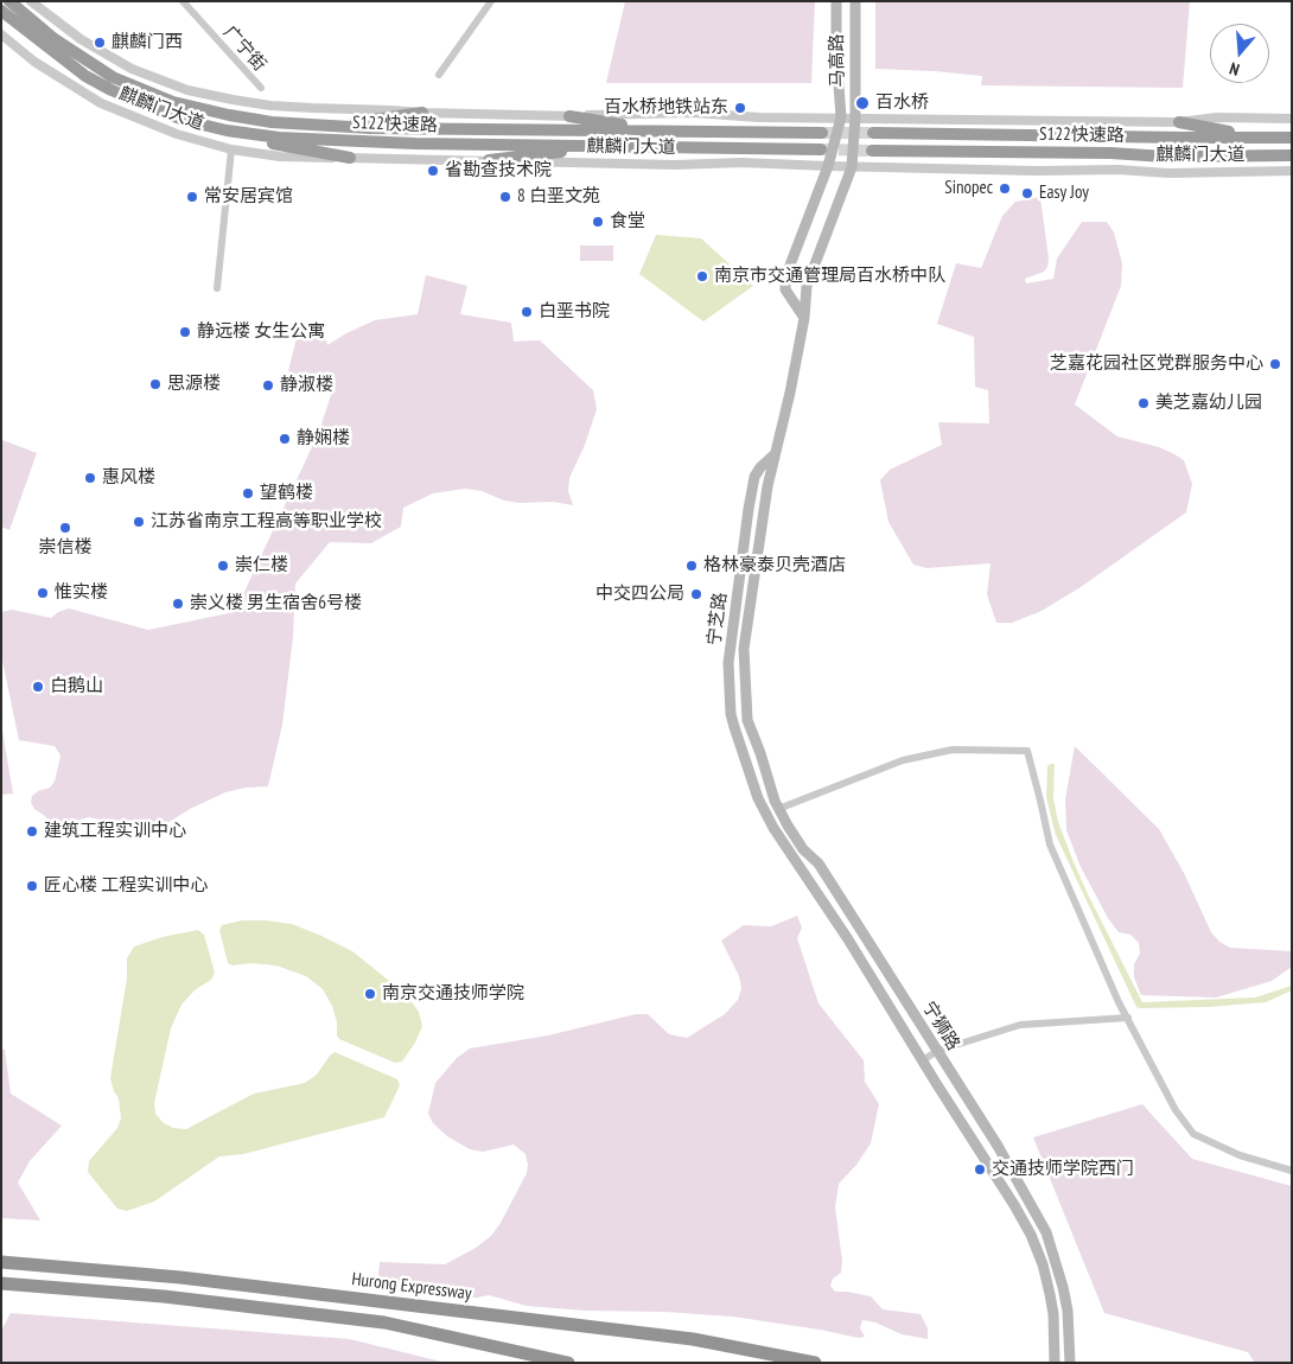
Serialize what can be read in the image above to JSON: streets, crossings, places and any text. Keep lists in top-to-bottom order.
{
  "streets": {
    "highway": ["S122快速路", "Hurong Expressway"],
    "main road": ["马高路", "宁芝路", "宁狮路"],
    "street": ["广宁街", "麒麟门大道"]
  },
  "crossings": [
    ["马高路", "麒麟门大道"],
    ["马高路", "宁芝路"],
    ["麒麟门大道", "宁芝路"],
    ["宁芝路", "宁狮路"]
  ],
  "places": [
    "麒麟门西",
    "百水桥",
    "百水桥地铁站东",
    "省勘查技术院",
    "Sinopec",
    "Easy Joy",
    "常安居宾馆",
    "8 白垩文苑",
    "食堂",
    "南京市交通管理局百水桥中队",
    "白垩书院",
    "静远楼 女生公寓",
    "芝嘉花园社区党群服务中心",
    "思源楼",
    "静淑楼",
    "美芝嘉幼儿园",
    "静娴楼",
    "惠风楼",
    "望鹤楼",
    "江苏省南京工程高等职业学校",
    "崇信楼",
    "崇仁楼",
    "格林豪泰贝壳酒店",
    "惟实楼",
    "中交四公局",
    "崇义楼 男生宿舍6号楼",
    "白鹅山",
    "建筑工程实训中心",
    "匠心楼 工程实训中心",
    "南京交通技师学院",
    "交通技师学院西门"
  ],
  "north": "bottom"
}
